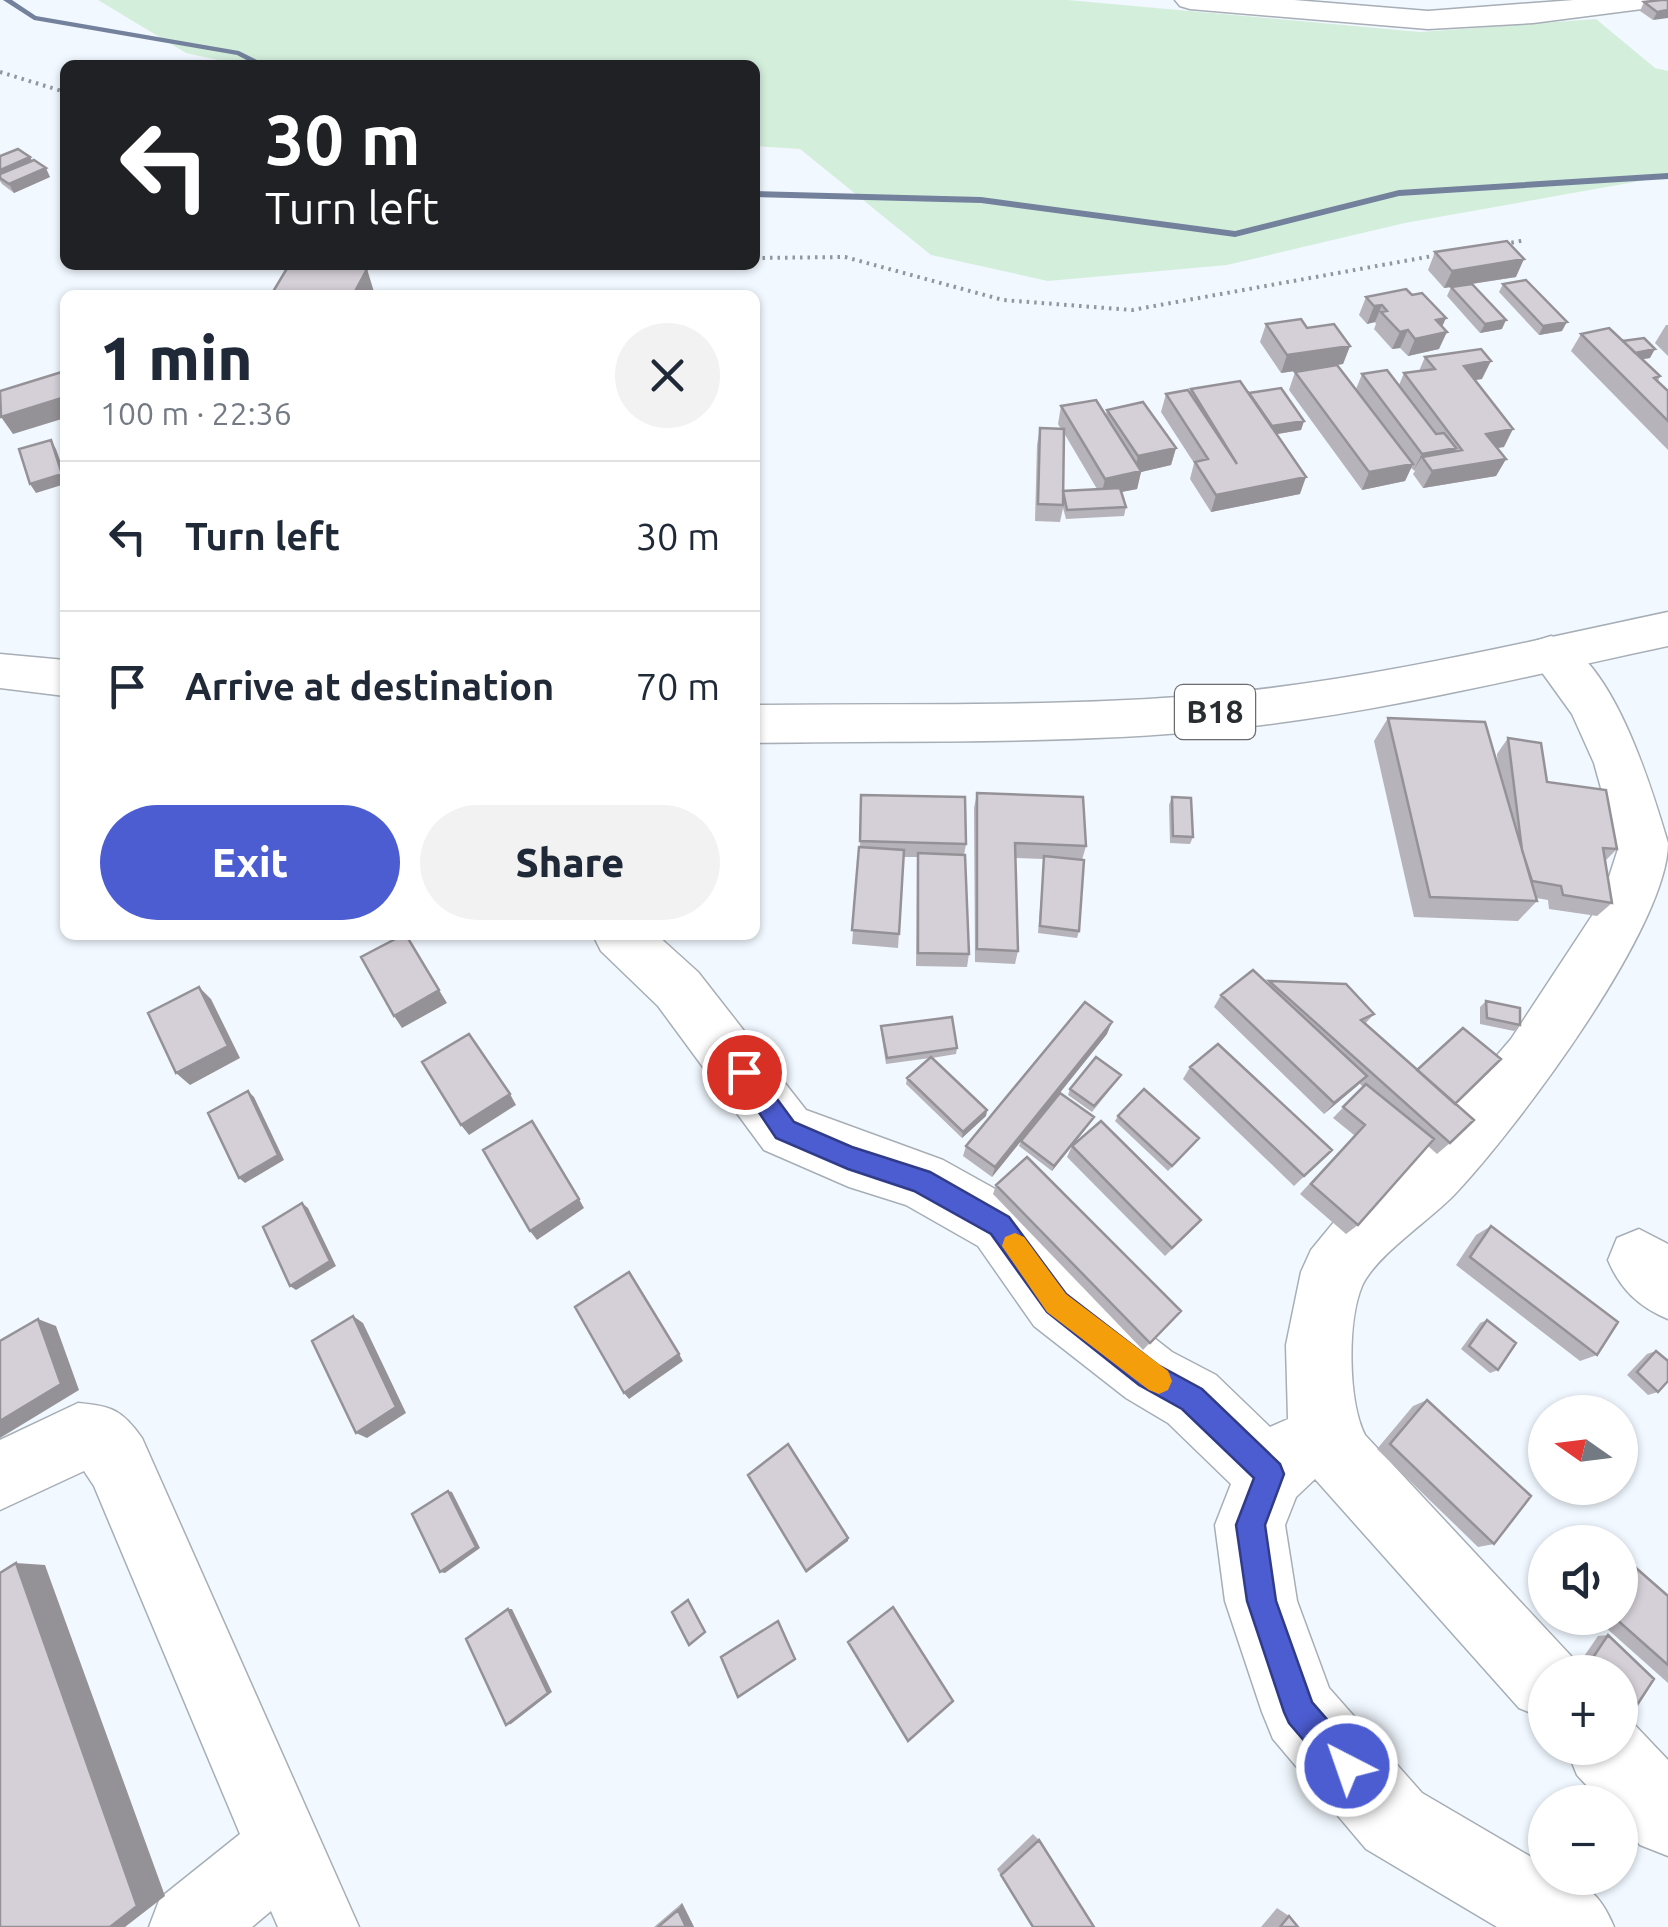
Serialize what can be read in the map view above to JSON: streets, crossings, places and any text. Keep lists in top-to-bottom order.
{
  "streets": {
    "main road": ["B18"]
  },
  "north": "left",
  "page": {
    "turn": ["30 m", "Turn left"],
    "heading": ["1 min", "100 m · 22:36"],
    "list": [
      {
        "name": "Turn left",
        "value": "30 m"
      },
      {
        "name": "Arrive at destination",
        "value": "70 m"
      }
    ],
    "buttons": ["Exit", "Share"],
    "map_buttons": ["+", "−"]
  }
}
